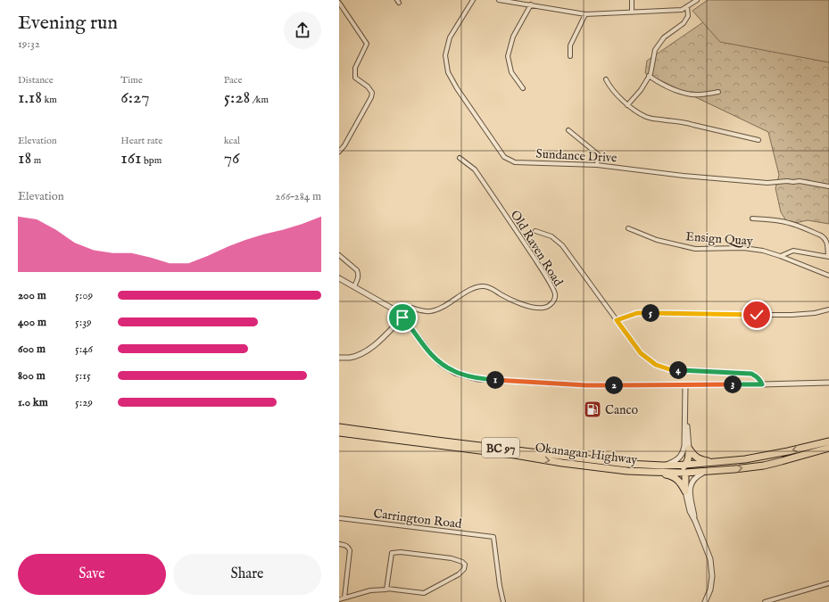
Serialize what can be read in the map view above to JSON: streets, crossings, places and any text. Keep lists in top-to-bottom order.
{
  "streets": {
    "highway": ["BC 97", "Okanagan Highway"],
    "street": [
      "Sundance Drive",
      "Ensign Quay",
      "Old Raven Road",
      "Carrington Road"
    ]
  },
  "places": {
    "fuel station": ["Canco"]
  },
  "page": {
    "heading": ["Evening run", "19:32"],
    "stats": [
      ["Distance", "1.18 km"],
      ["Time", "6:27"],
      ["Pace", "5:28 /km"],
      ["Elevation", "18 m"],
      ["Heart rate", "161 bpm"],
      ["kcal", "76"]
    ],
    "chart": ["Elevation", "266–284 m"],
    "list": [
      {
        "name": "200 m",
        "note": "5:09"
      },
      {
        "name": "400 m",
        "note": "5:39"
      },
      {
        "name": "600 m",
        "note": "5:46"
      },
      {
        "name": "800 m",
        "note": "5:15"
      },
      {
        "name": "1.0 km",
        "note": "5:29"
      }
    ],
    "pins": [
      "5",
      "4",
      "1",
      "3",
      "2"
    ],
    "buttons": ["Save", "Share"]
  }
}
